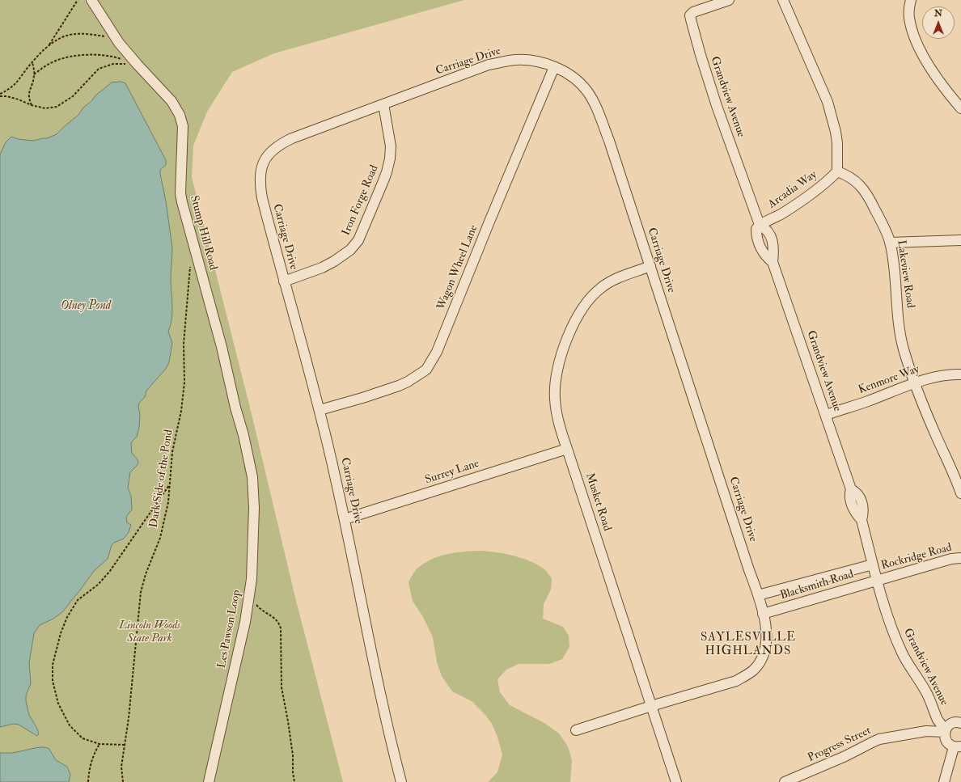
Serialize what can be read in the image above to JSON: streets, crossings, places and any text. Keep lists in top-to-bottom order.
{
  "streets": {
    "street": [
      "Carriage Drive",
      "Grandview Avenue",
      "Arcadia Way",
      "Iron Forge Road",
      "Stump Hill Road",
      "Wagon Wheel Lane",
      "Lakeview Road",
      "Kenmore Way",
      "Surrey Lane",
      "Musket Road",
      "Rockridge Road",
      "Blacksmith Road",
      "Les Pawson Loop",
      "Progress Street"
    ],
    "path": ["Dark Side of the Pond"]
  },
  "crossings": [
    ["Carriage Drive", "Iron Forge Road"],
    ["Carriage Drive", "Wagon Wheel Lane"],
    ["Carriage Drive", "Surrey Lane"],
    ["Carriage Drive", "Musket Road"],
    ["Carriage Drive", "Blacksmith Road"],
    ["Grandview Avenue", "Arcadia Way"],
    ["Grandview Avenue", "Kenmore Way"],
    ["Grandview Avenue", "Rockridge Road"],
    ["Grandview Avenue", "Blacksmith Road"],
    ["Grandview Avenue", "Progress Street"],
    ["Arcadia Way", "Lakeview Road"],
    ["Stump Hill Road", "Les Pawson Loop"],
    ["Lakeview Road", "Kenmore Way"],
    ["Surrey Lane", "Musket Road"],
    ["Rockridge Road", "Blacksmith Road"]
  ],
  "districts": ["SAYLESVILLE HIGHLANDS"],
  "water": ["Olney Pond"],
  "parks": ["Lincoln Woods State Park"],
  "north": "top"
}
